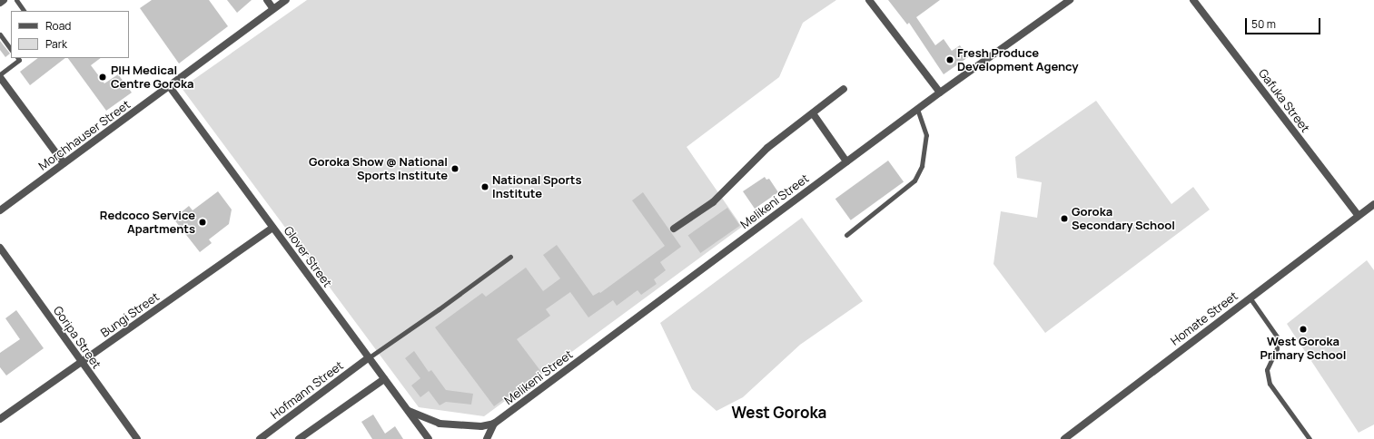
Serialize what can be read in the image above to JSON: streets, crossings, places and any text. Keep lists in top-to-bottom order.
{
  "streets": {
    "street": [
      "Gafuka Street",
      "Morchhauser Street",
      "Melikeni Street",
      "Glover Street",
      "Bungi Street",
      "Homate Street",
      "Goripa Street",
      "Hofmann Street"
    ]
  },
  "crossings": [
    ["Gafuka Street", "Homate Street"],
    ["Morchhauser Street", "Glover Street"],
    ["Melikeni Street", "Glover Street"],
    ["Glover Street", "Bungi Street"],
    ["Glover Street", "Hofmann Street"],
    ["Bungi Street", "Goripa Street"]
  ],
  "districts": ["West Goroka"],
  "places": [
    "Fresh Produce Development Agency",
    "PIH Medical Centre Goroka",
    "Goroka Show @ National Sports Institute",
    "National Sports Institute",
    "Goroka Secondary School",
    "Redcoco Service Apartments",
    "West Goroka Primary School"
  ],
  "legend": ["Road", "Park"],
  "scale_bar": "50 m"
}
